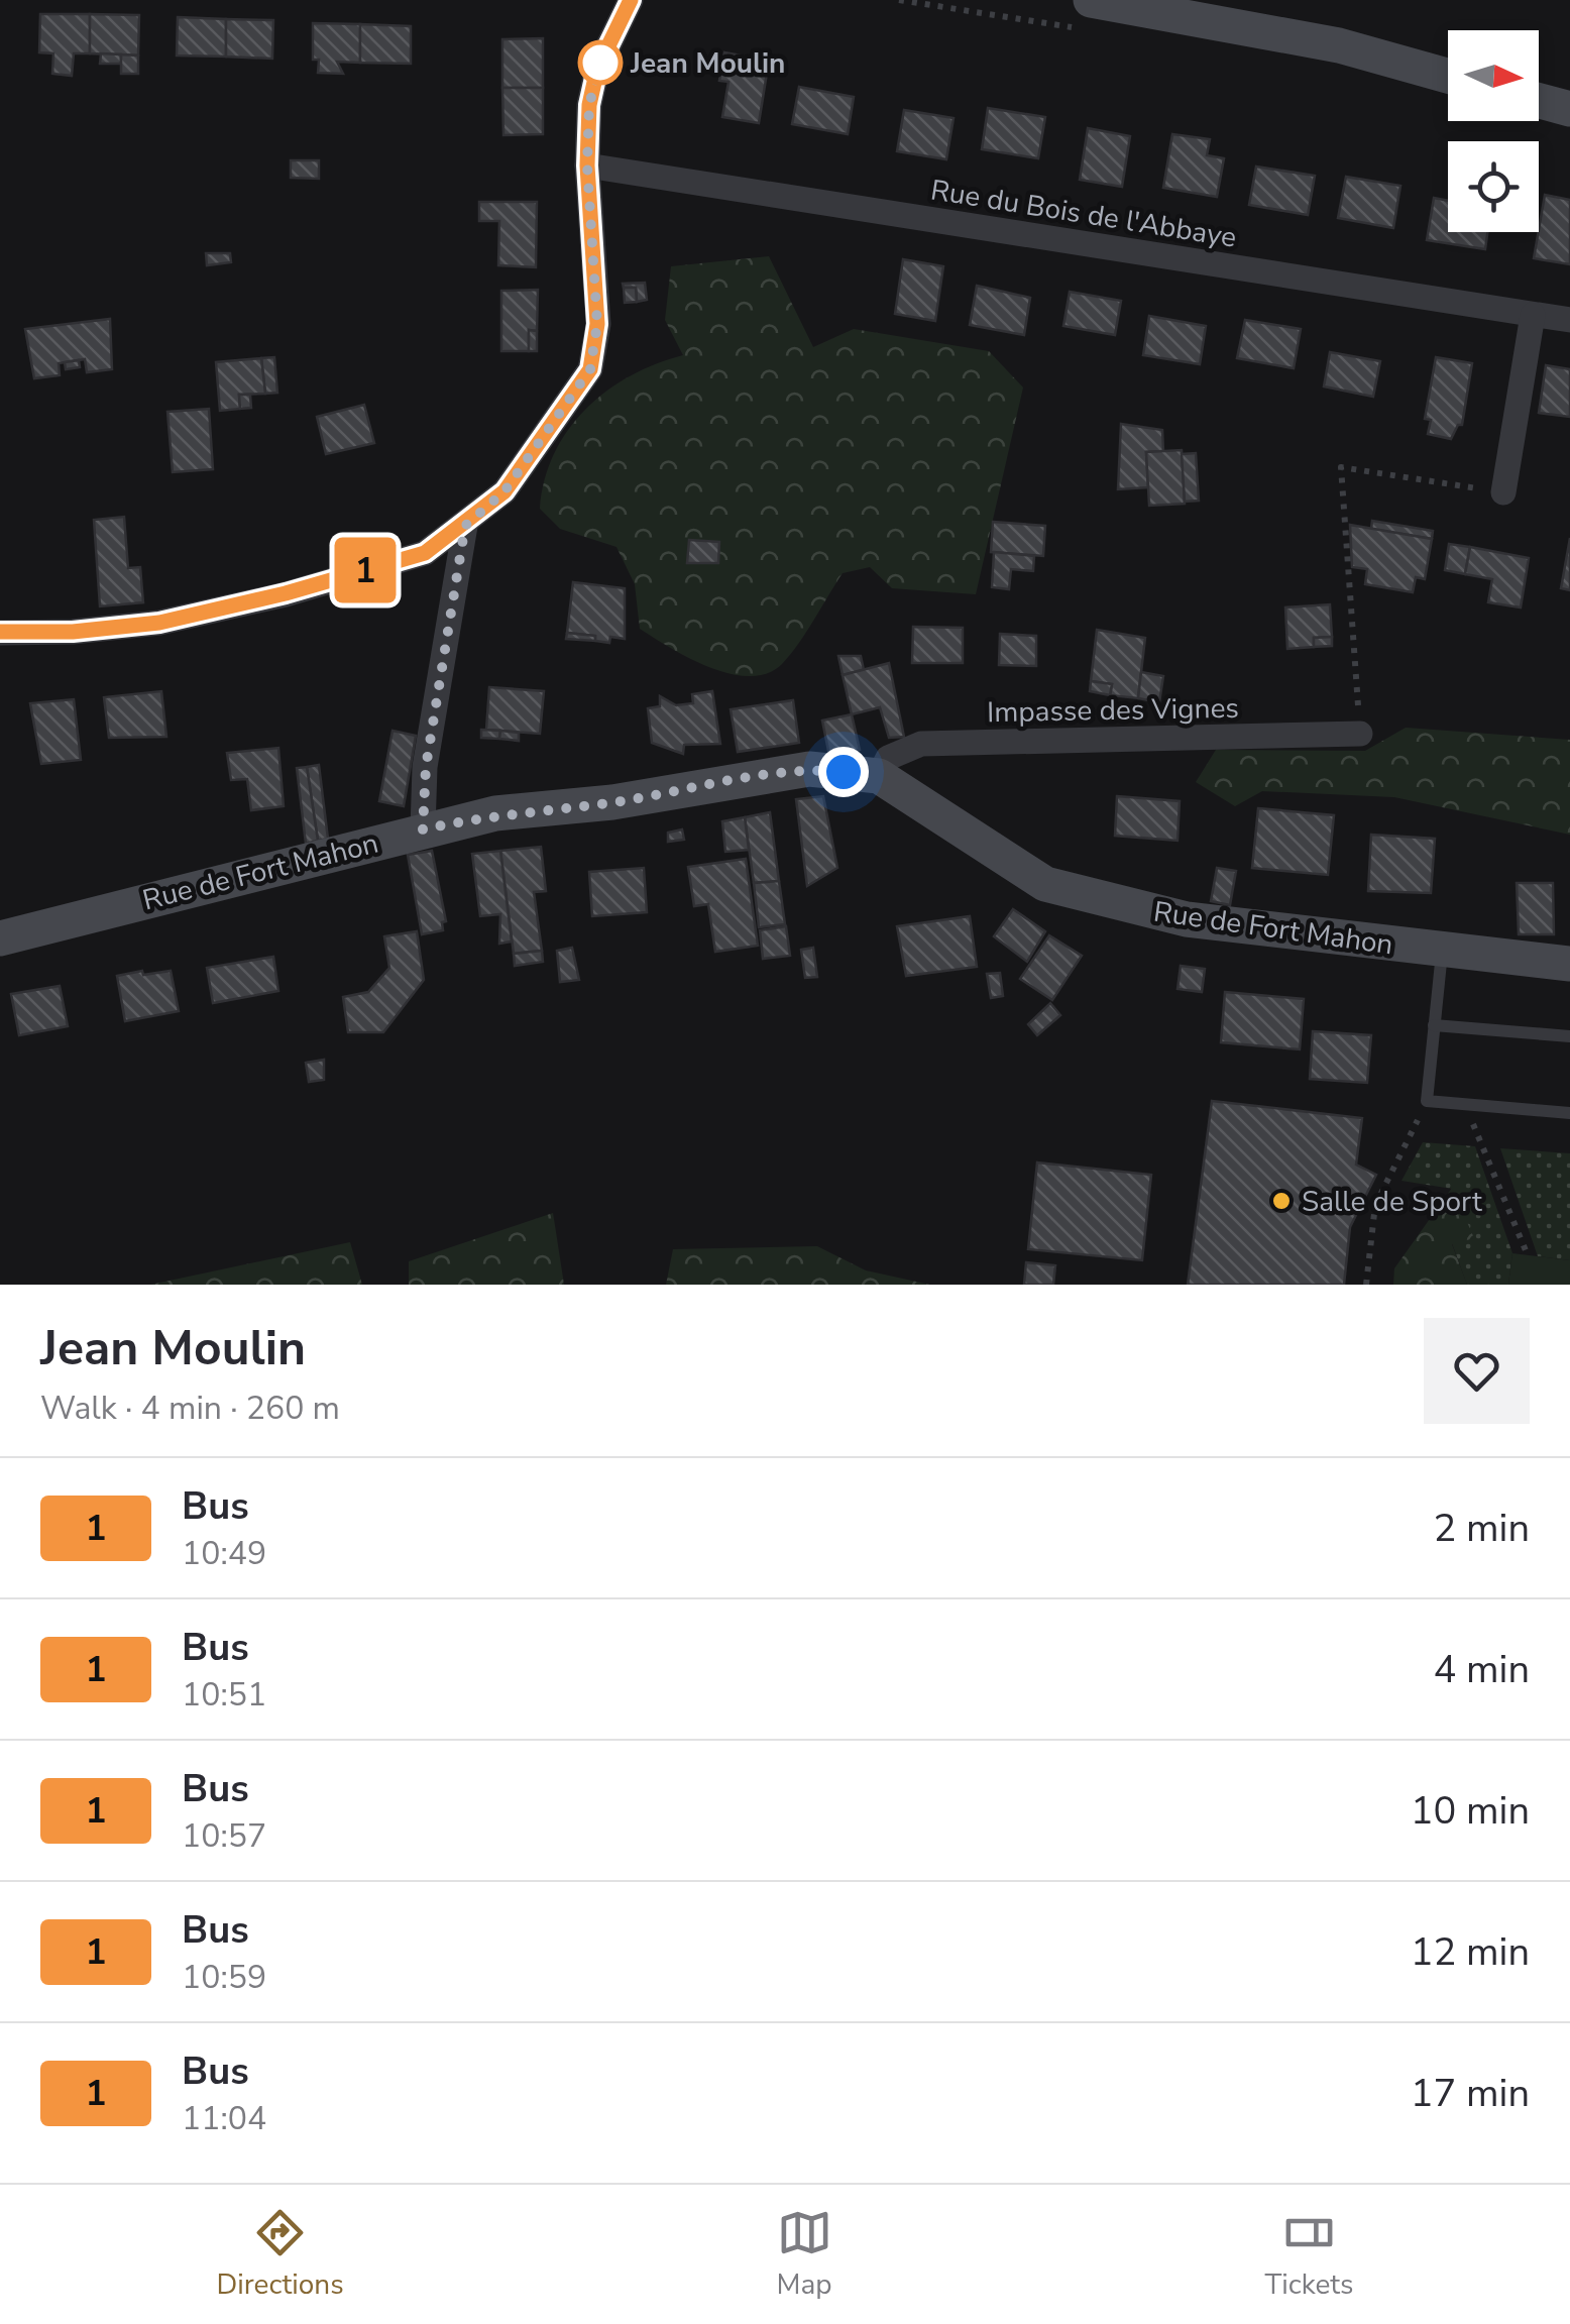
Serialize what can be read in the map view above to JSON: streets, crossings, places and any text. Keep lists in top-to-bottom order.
{
  "streets": {
    "street": ["Rue du Bois de l'Abbaye", "Impasse des Vignes", "Rue de Fort Mahon"]
  },
  "crossings": [
    ["Impasse des Vignes", "Rue de Fort Mahon"]
  ],
  "places": ["Jean Moulin", "Salle de Sport"],
  "lines": ["bus line 1"],
  "north": "right",
  "page": {
    "on_map": "1",
    "heading": ["Jean Moulin", "Walk · 4 min · 260 m"],
    "list": [
      {
        "mark": "1",
        "name": "Bus",
        "note": "10:49",
        "value": "2 min"
      },
      {
        "mark": "1",
        "name": "Bus",
        "note": "10:51",
        "value": "4 min"
      },
      {
        "mark": "1",
        "name": "Bus",
        "note": "10:57",
        "value": "10 min"
      },
      {
        "mark": "1",
        "name": "Bus",
        "note": "10:59",
        "value": "12 min"
      },
      {
        "mark": "1",
        "name": "Bus",
        "note": "11:04",
        "value": "17 min"
      }
    ],
    "tabs": ["Directions", "Map", "Tickets"]
  }
}
